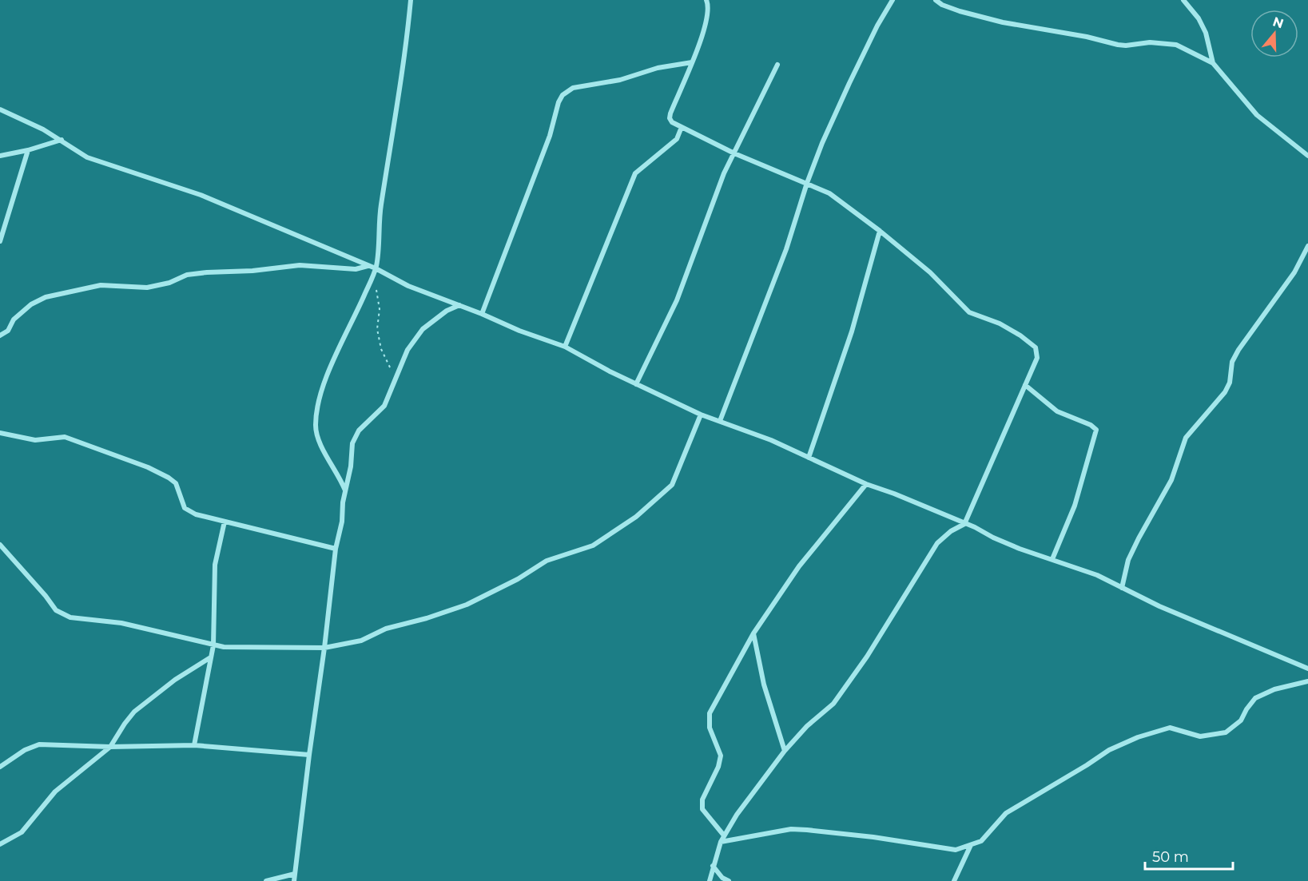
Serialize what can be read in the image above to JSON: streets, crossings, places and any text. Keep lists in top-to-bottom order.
{
  "scale_bar": "50 m",
  "north": "top"
}
